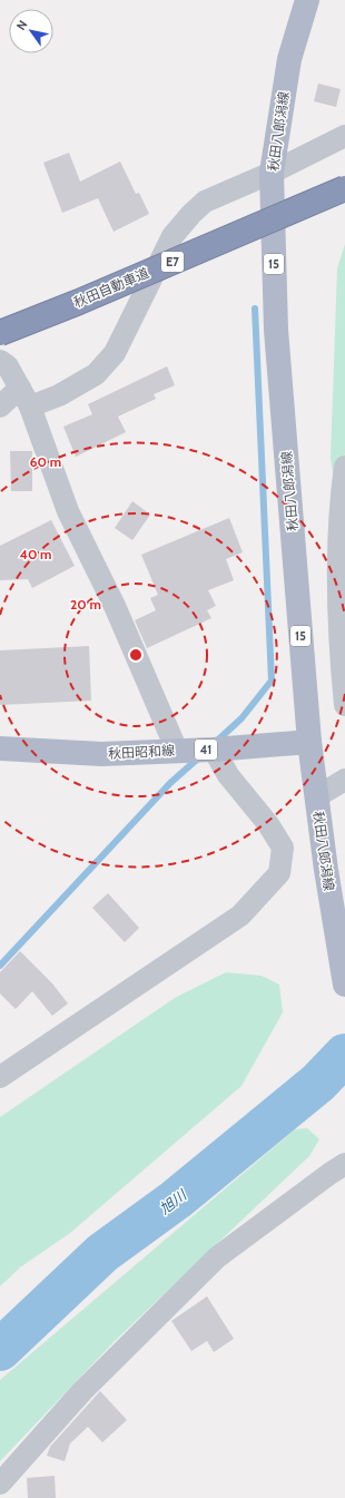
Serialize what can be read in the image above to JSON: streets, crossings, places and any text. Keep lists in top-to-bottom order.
{
  "streets": {
    "highway": ["E7", "秋田自動車道"],
    "main road": [
      "秋田八郎潟線",
      "15",
      "41",
      "秋田昭和線"
    ]
  },
  "crossings": [
    ["秋田八郎潟線", "秋田昭和線"]
  ],
  "water": ["旭川"],
  "north": "top left",
  "rings": ["60 m", "40 m", "20 m"]
}
